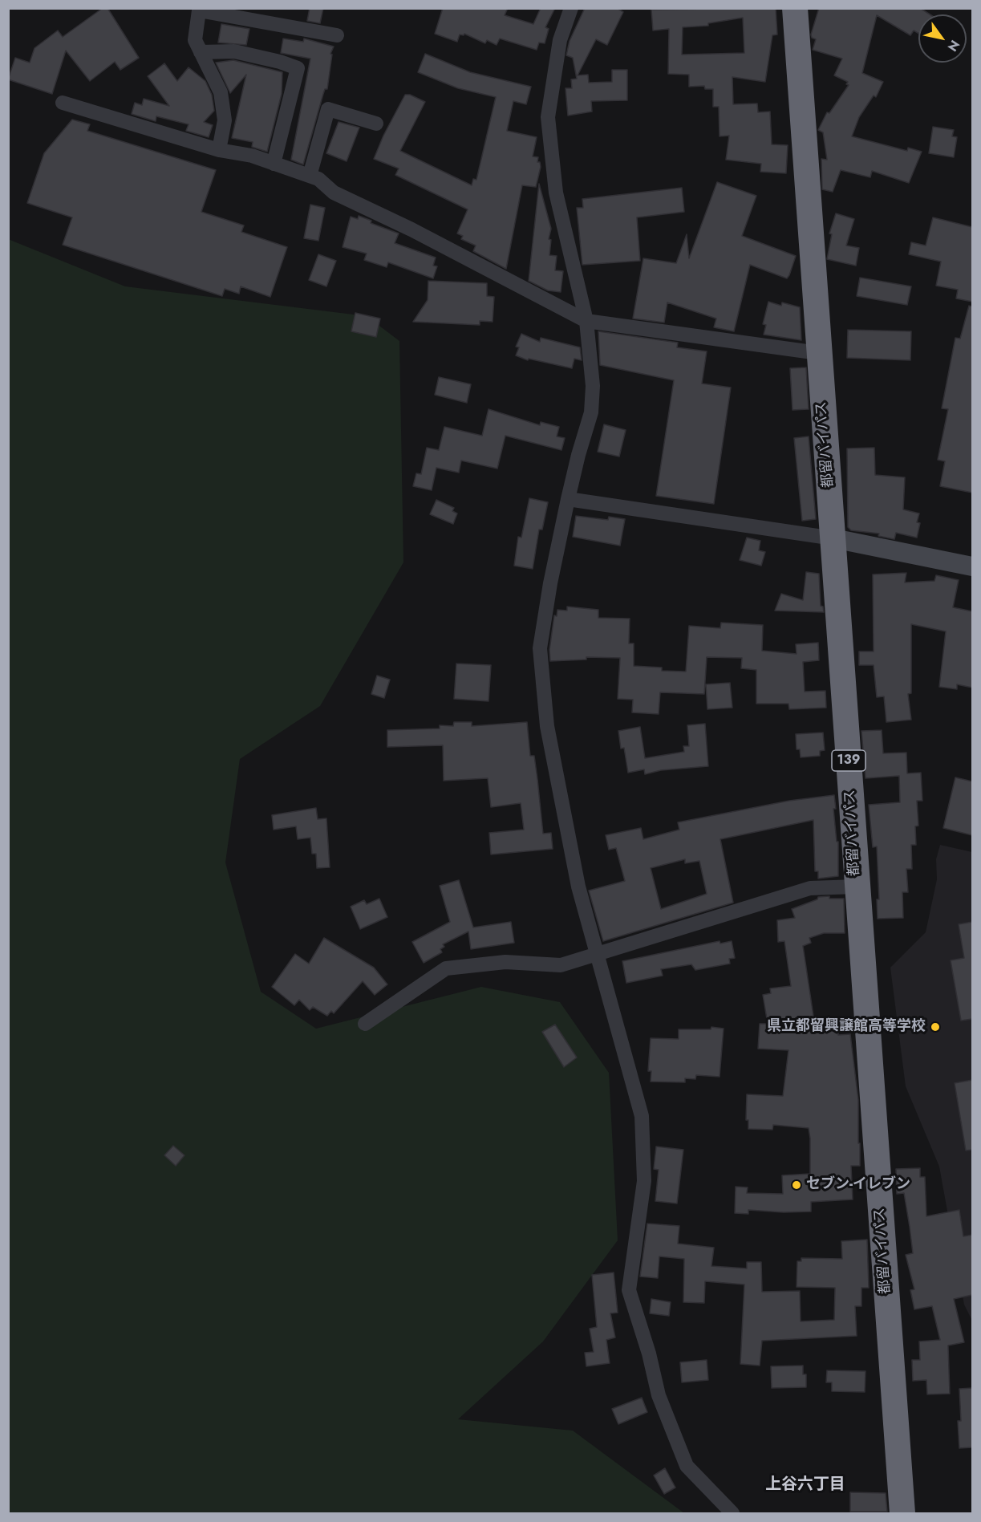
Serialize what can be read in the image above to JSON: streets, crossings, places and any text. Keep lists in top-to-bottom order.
{
  "streets": {
    "highway": ["都留バイパス", "139"]
  },
  "districts": ["上谷六丁目"],
  "places": ["県立都留興譲館高等学校", "セブン-イレブン"],
  "north": "bottom right"
}
